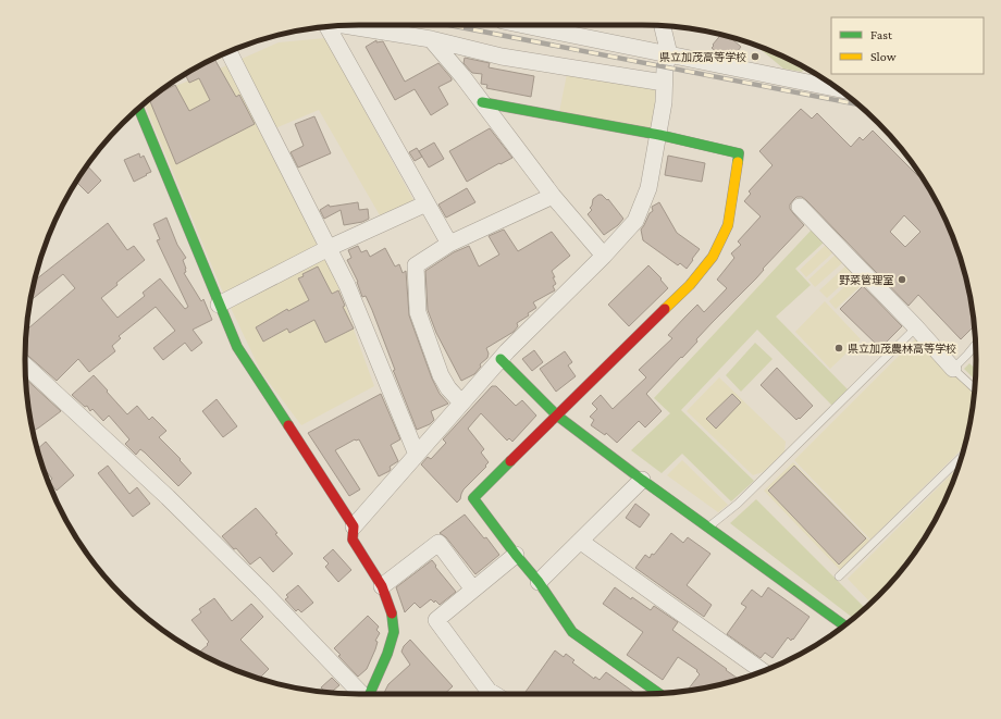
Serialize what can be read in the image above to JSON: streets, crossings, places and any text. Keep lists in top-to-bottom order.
{
  "places": ["県立加茂高等学校", "野菜管理室", "県立加茂農林高等学校"],
  "legend": ["Fast", "Slow"]
}
